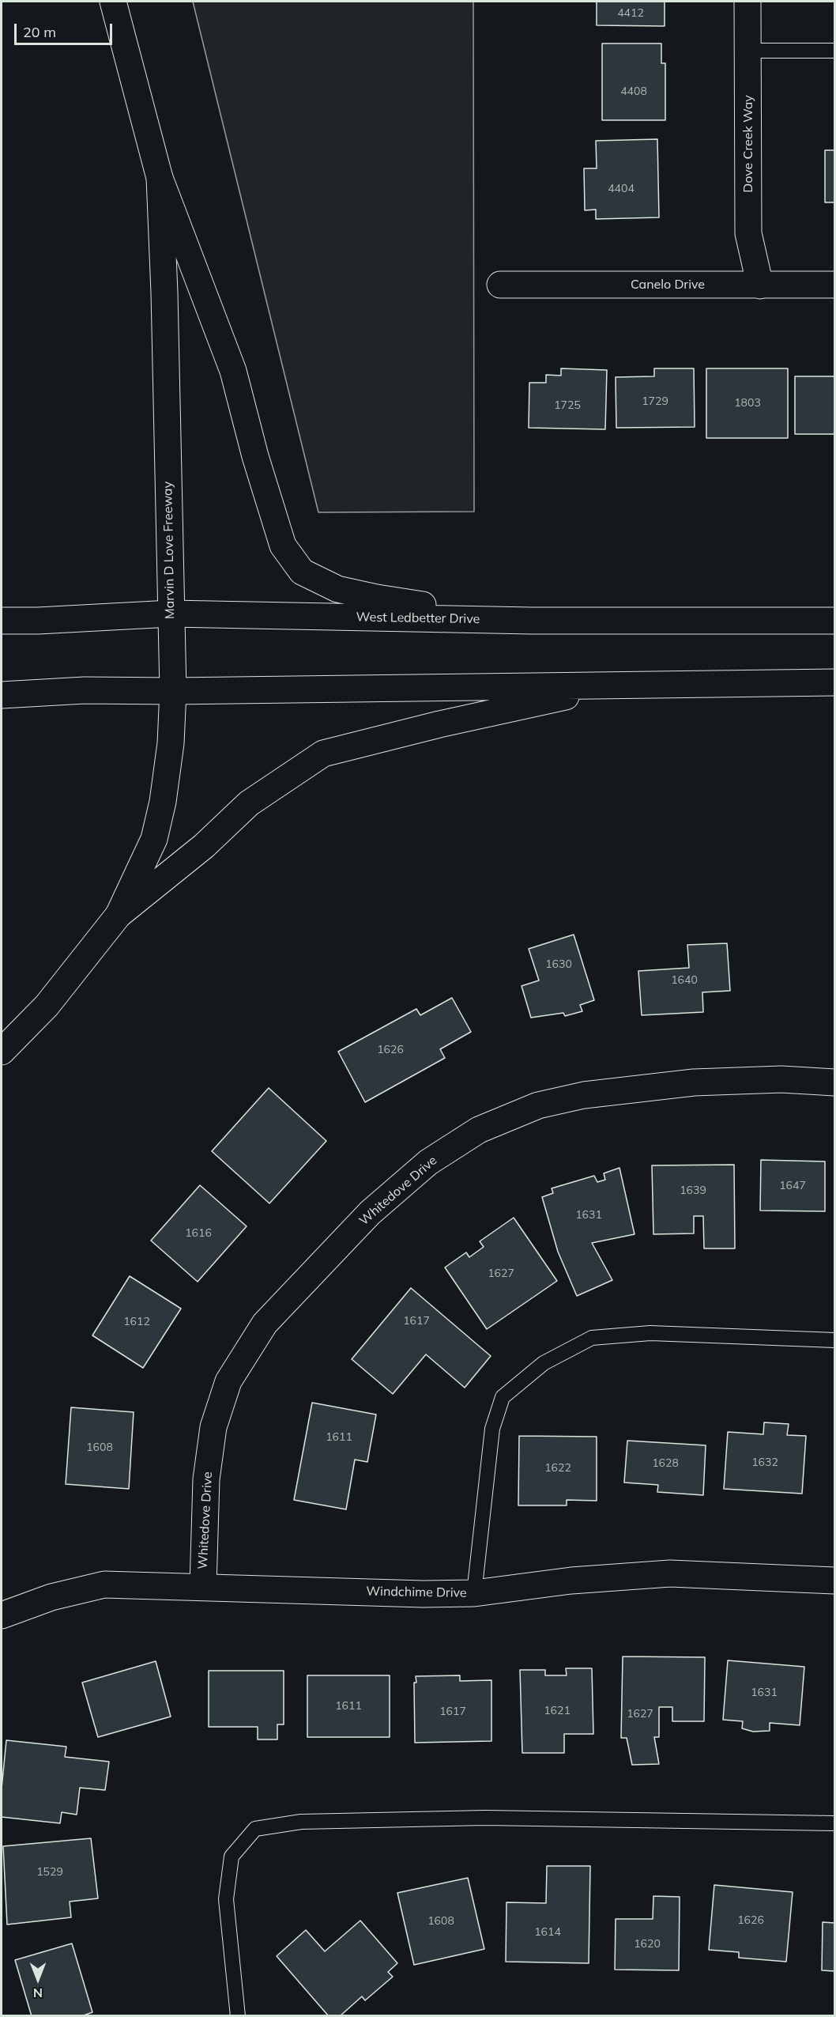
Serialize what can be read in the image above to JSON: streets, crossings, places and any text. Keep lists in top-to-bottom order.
{
  "streets": {
    "main road": [
      "Dove Creek Way",
      "Canelo Drive",
      "Marvin D Love Freeway",
      "West Ledbetter Drive",
      "Whitedove Drive",
      "Windchime Drive"
    ]
  },
  "crossings": [
    ["Dove Creek Way", "Canelo Drive"],
    ["Marvin D Love Freeway", "West Ledbetter Drive"],
    ["Whitedove Drive", "Windchime Drive"]
  ],
  "house_numbers": [
    "4412",
    "4408",
    "4404",
    "1729",
    "1803",
    "1725",
    "1630",
    "1640",
    "1626",
    "1647",
    "1639",
    "1631",
    "1616",
    "1627",
    "1617",
    "1612",
    "1611",
    "1608",
    "1632",
    "1628",
    "1622",
    "1631",
    "1611",
    "1621",
    "1617",
    "1627",
    "1529",
    "1626",
    "1608",
    "1614",
    "1620"
  ],
  "scale_bar": "20 m",
  "north": "bottom"
}
